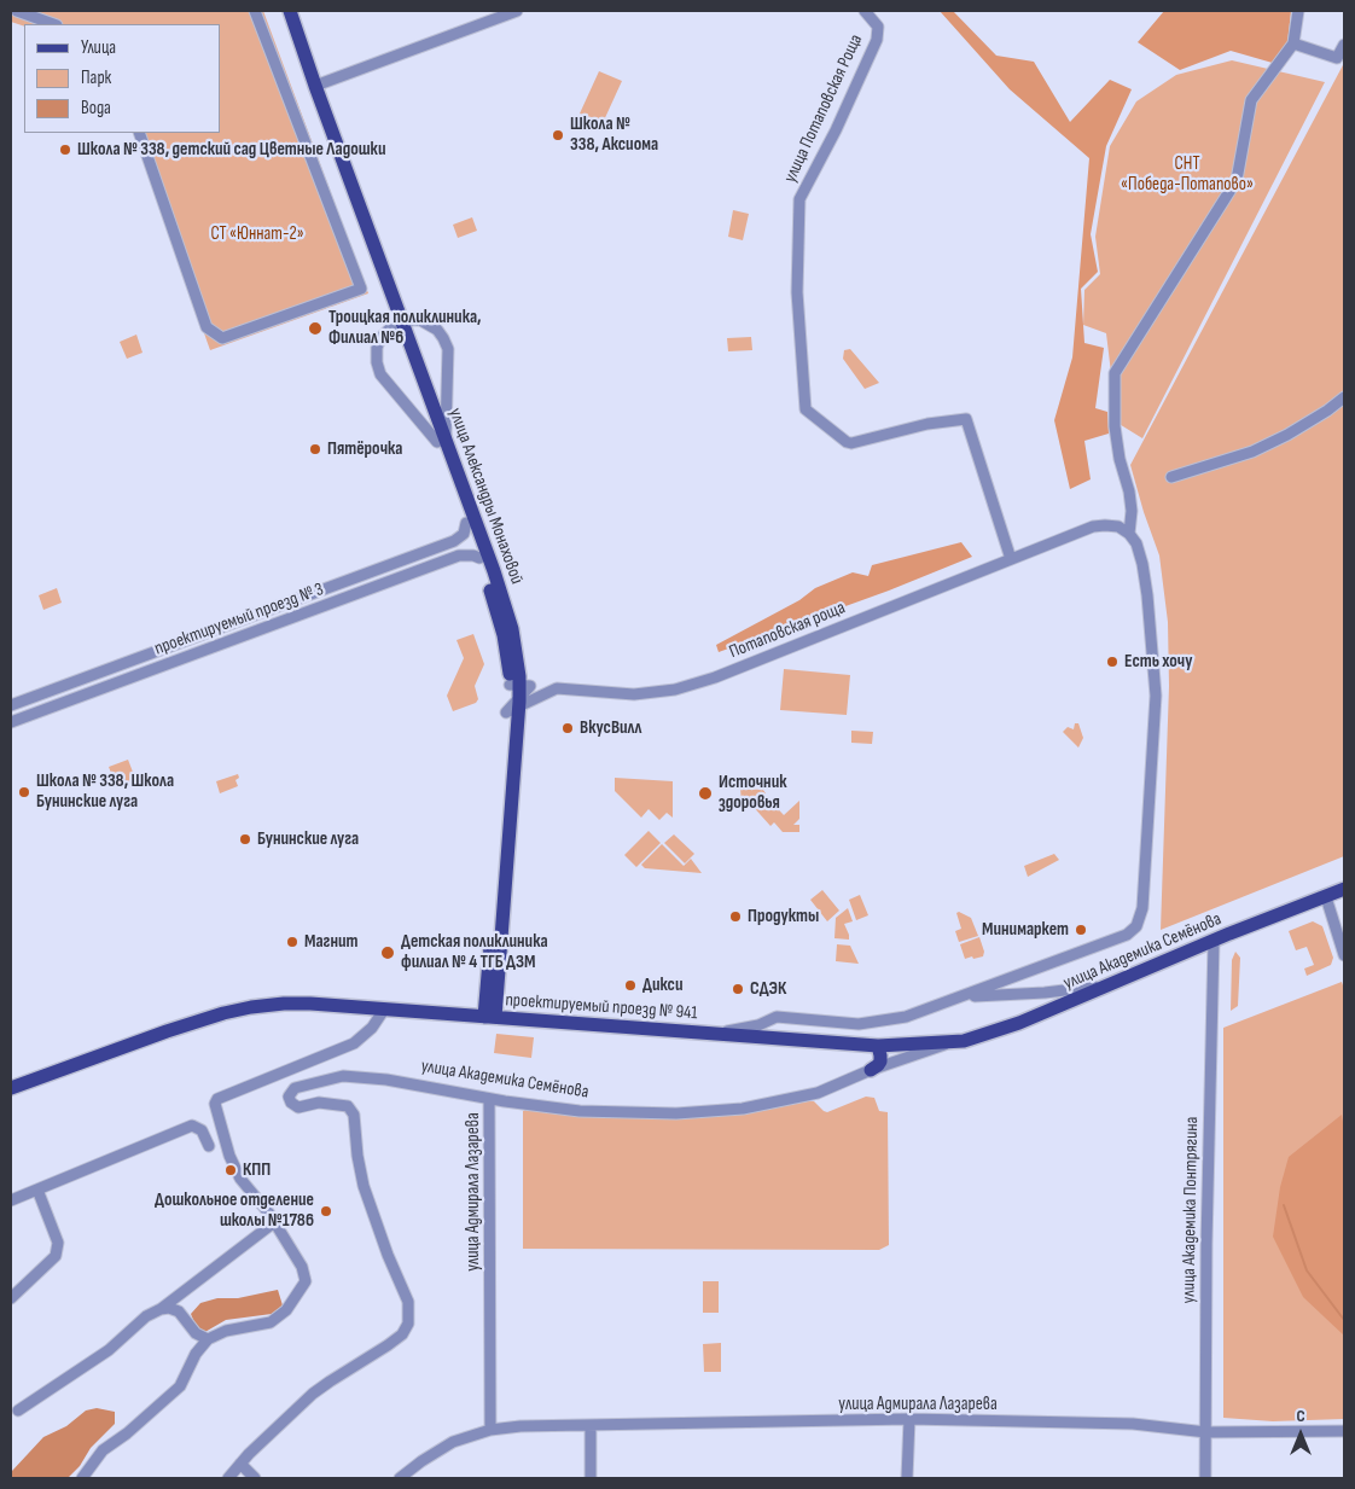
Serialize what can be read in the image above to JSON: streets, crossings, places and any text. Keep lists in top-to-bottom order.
{
  "streets": {
    "main road": ["улица Александры Монаховой", "улица Академика Семёнова", "проектируемый проезд № 941"],
    "street": [
      "улица Потаповская Роща",
      "проектируемый проезд № 3",
      "Потаповская роща",
      "улица Адмирала Лазарева",
      "улица Академика Понтрягина"
    ]
  },
  "crossings": [
    ["улица Потаповская Роща", "Потаповская роща"],
    ["улица Александры Монаховой", "проектируемый проезд № 3"],
    ["улица Александры Монаховой", "Потаповская роща"],
    ["улица Александры Монаховой", "проектируемый проезд № 941"],
    ["улица Академика Семёнова", "проектируемый проезд № 941"],
    ["улица Академика Семёнова", "улица Адмирала Лазарева"],
    ["улица Академика Семёнова", "улица Академика Понтрягина"],
    ["улица Адмирала Лазарева", "улица Академика Понтрягина"]
  ],
  "parks": ["СНТ «Победа-Потапово»", "СТ «Юннат-2»"],
  "places": [
    "Школа № 338, Аксиома",
    "Школа № 338, детский сад Цветные Ладошки",
    "Троицкая поликлиника, Филиал №6",
    "Пятёрочка",
    "Есть хочу",
    "ВкусВилл",
    "Школа № 338, Школа Бунинские луга",
    "Источник здоровья",
    "Бунинские луга",
    "Продукты",
    "Минимаркет",
    "Магнит",
    "Детская поликлиника филиал № 4 ТГБ ДЗМ",
    "Дикси",
    "СДЭК",
    "КПП",
    "Дошкольное отделение школы №1786"
  ],
  "legend": ["Улица", "Парк", "Вода"],
  "north": "top"
}
